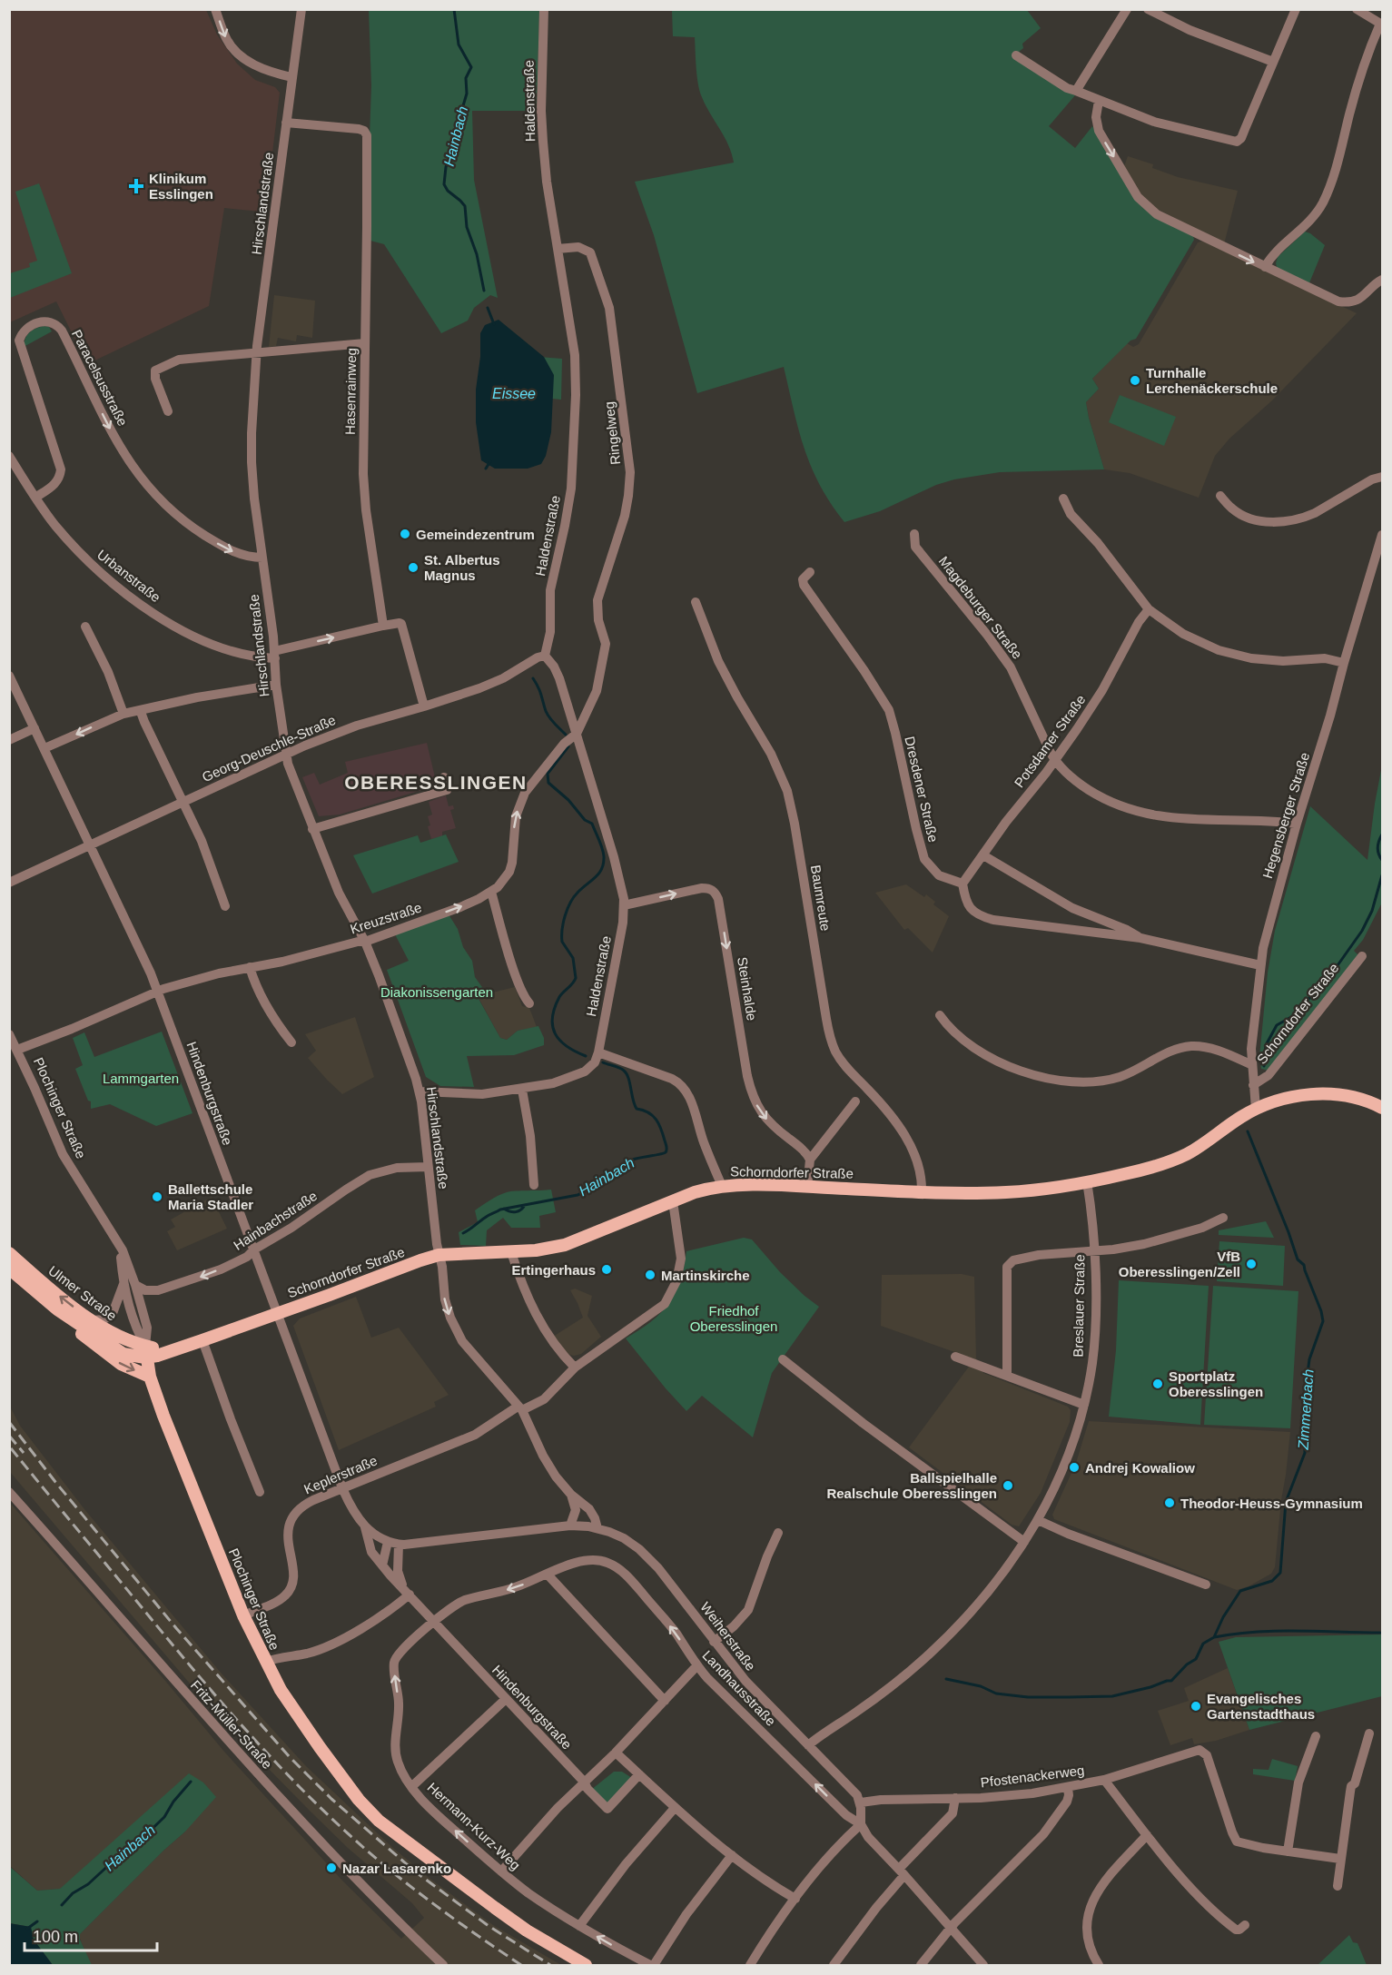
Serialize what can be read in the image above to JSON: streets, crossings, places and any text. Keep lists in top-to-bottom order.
{
  "streets": {
    "main road": ["Schorndorfer Straße", "Plochinger Straße", "Ulmer Straße"],
    "street": [
      "Haldenstraße",
      "Hirschlandstraße",
      "Paracelsusstraße",
      "Hasenrainweg",
      "Ringelweg",
      "Urbanstraße",
      "Magdeburger Straße",
      "Potsdamer Straße",
      "Georg-Deuschle-Straße",
      "Dresdener Straße",
      "Hegensberger Straße",
      "Baumreute",
      "Kreuzstraße",
      "Steinhalde",
      "Hindenburgstraße",
      "Hainbachstraße",
      "Breslauer Straße",
      "Keplerstraße",
      "Weiherstraße",
      "Landhausstraße",
      "Fritz-Müller-Straße",
      "Pfostenackerweg",
      "Hermann-Kurz-Weg"
    ]
  },
  "crossings": [
    ["Haldenstraße", "Ringelweg"],
    ["Haldenstraße", "Georg-Deuschle-Straße"],
    ["Haldenstraße", "Kreuzstraße"],
    ["Haldenstraße", "Steinhalde"],
    ["Hirschlandstraße", "Paracelsusstraße"],
    ["Hirschlandstraße", "Hasenrainweg"],
    ["Hirschlandstraße", "Urbanstraße"],
    ["Hirschlandstraße", "Georg-Deuschle-Straße"],
    ["Hirschlandstraße", "Kreuzstraße"],
    ["Hirschlandstraße", "Schorndorfer Straße"],
    ["Hirschlandstraße", "Hainbachstraße"],
    ["Paracelsusstraße", "Urbanstraße"],
    ["Hasenrainweg", "Urbanstraße"],
    ["Ringelweg", "Kreuzstraße"],
    ["Magdeburger Straße", "Potsdamer Straße"],
    ["Magdeburger Straße", "Hegensberger Straße"],
    ["Potsdamer Straße", "Dresdener Straße"],
    ["Georg-Deuschle-Straße", "Hindenburgstraße"],
    ["Hegensberger Straße", "Schorndorfer Straße"],
    ["Baumreute", "Schorndorfer Straße"],
    ["Kreuzstraße", "Hindenburgstraße"],
    ["Kreuzstraße", "Plochinger Straße"],
    ["Schorndorfer Straße", "Hindenburgstraße"],
    ["Schorndorfer Straße", "Plochinger Straße"],
    ["Schorndorfer Straße", "Ulmer Straße"],
    ["Schorndorfer Straße", "Breslauer Straße"],
    ["Schorndorfer Straße", "Keplerstraße"],
    ["Hindenburgstraße", "Hainbachstraße"],
    ["Hindenburgstraße", "Keplerstraße"],
    ["Hindenburgstraße", "Weiherstraße"],
    ["Hindenburgstraße", "Landhausstraße"],
    ["Hindenburgstraße", "Hermann-Kurz-Weg"],
    ["Plochinger Straße", "Hainbachstraße"],
    ["Plochinger Straße", "Ulmer Straße"],
    ["Plochinger Straße", "Keplerstraße"],
    ["Breslauer Straße", "Weiherstraße"],
    ["Weiherstraße", "Pfostenackerweg"],
    ["Landhausstraße", "Hermann-Kurz-Weg"]
  ],
  "one_way": [
    "Kreuzstraße",
    "Hainbachstraße",
    "Landhausstraße",
    "Hermann-Kurz-Weg"
  ],
  "districts": ["OBERESSLINGEN"],
  "water": ["Hainbach", "Eissee", "Zimmerbach"],
  "parks": ["Diakonissengarten", "Lammgarten", "Friedhof Oberesslingen"],
  "places": {
    "health": ["Klinikum Esslingen"],
    "other": [
      "Turnhalle Lerchenäckerschule",
      "Gemeindezentrum",
      "St. Albertus Magnus",
      "Ballettschule Maria Stadler",
      "VfB Oberesslingen/Zell",
      "Ertingerhaus",
      "Martinskirche",
      "Sportplatz Oberesslingen",
      "Andrej Kowaliow",
      "Ballspielhalle Realschule Oberesslingen",
      "Theodor-Heuss-Gymnasium",
      "Evangelisches Gartenstadthaus",
      "Nazar Lasarenko"
    ]
  },
  "scale_bar": "100 m"
}
